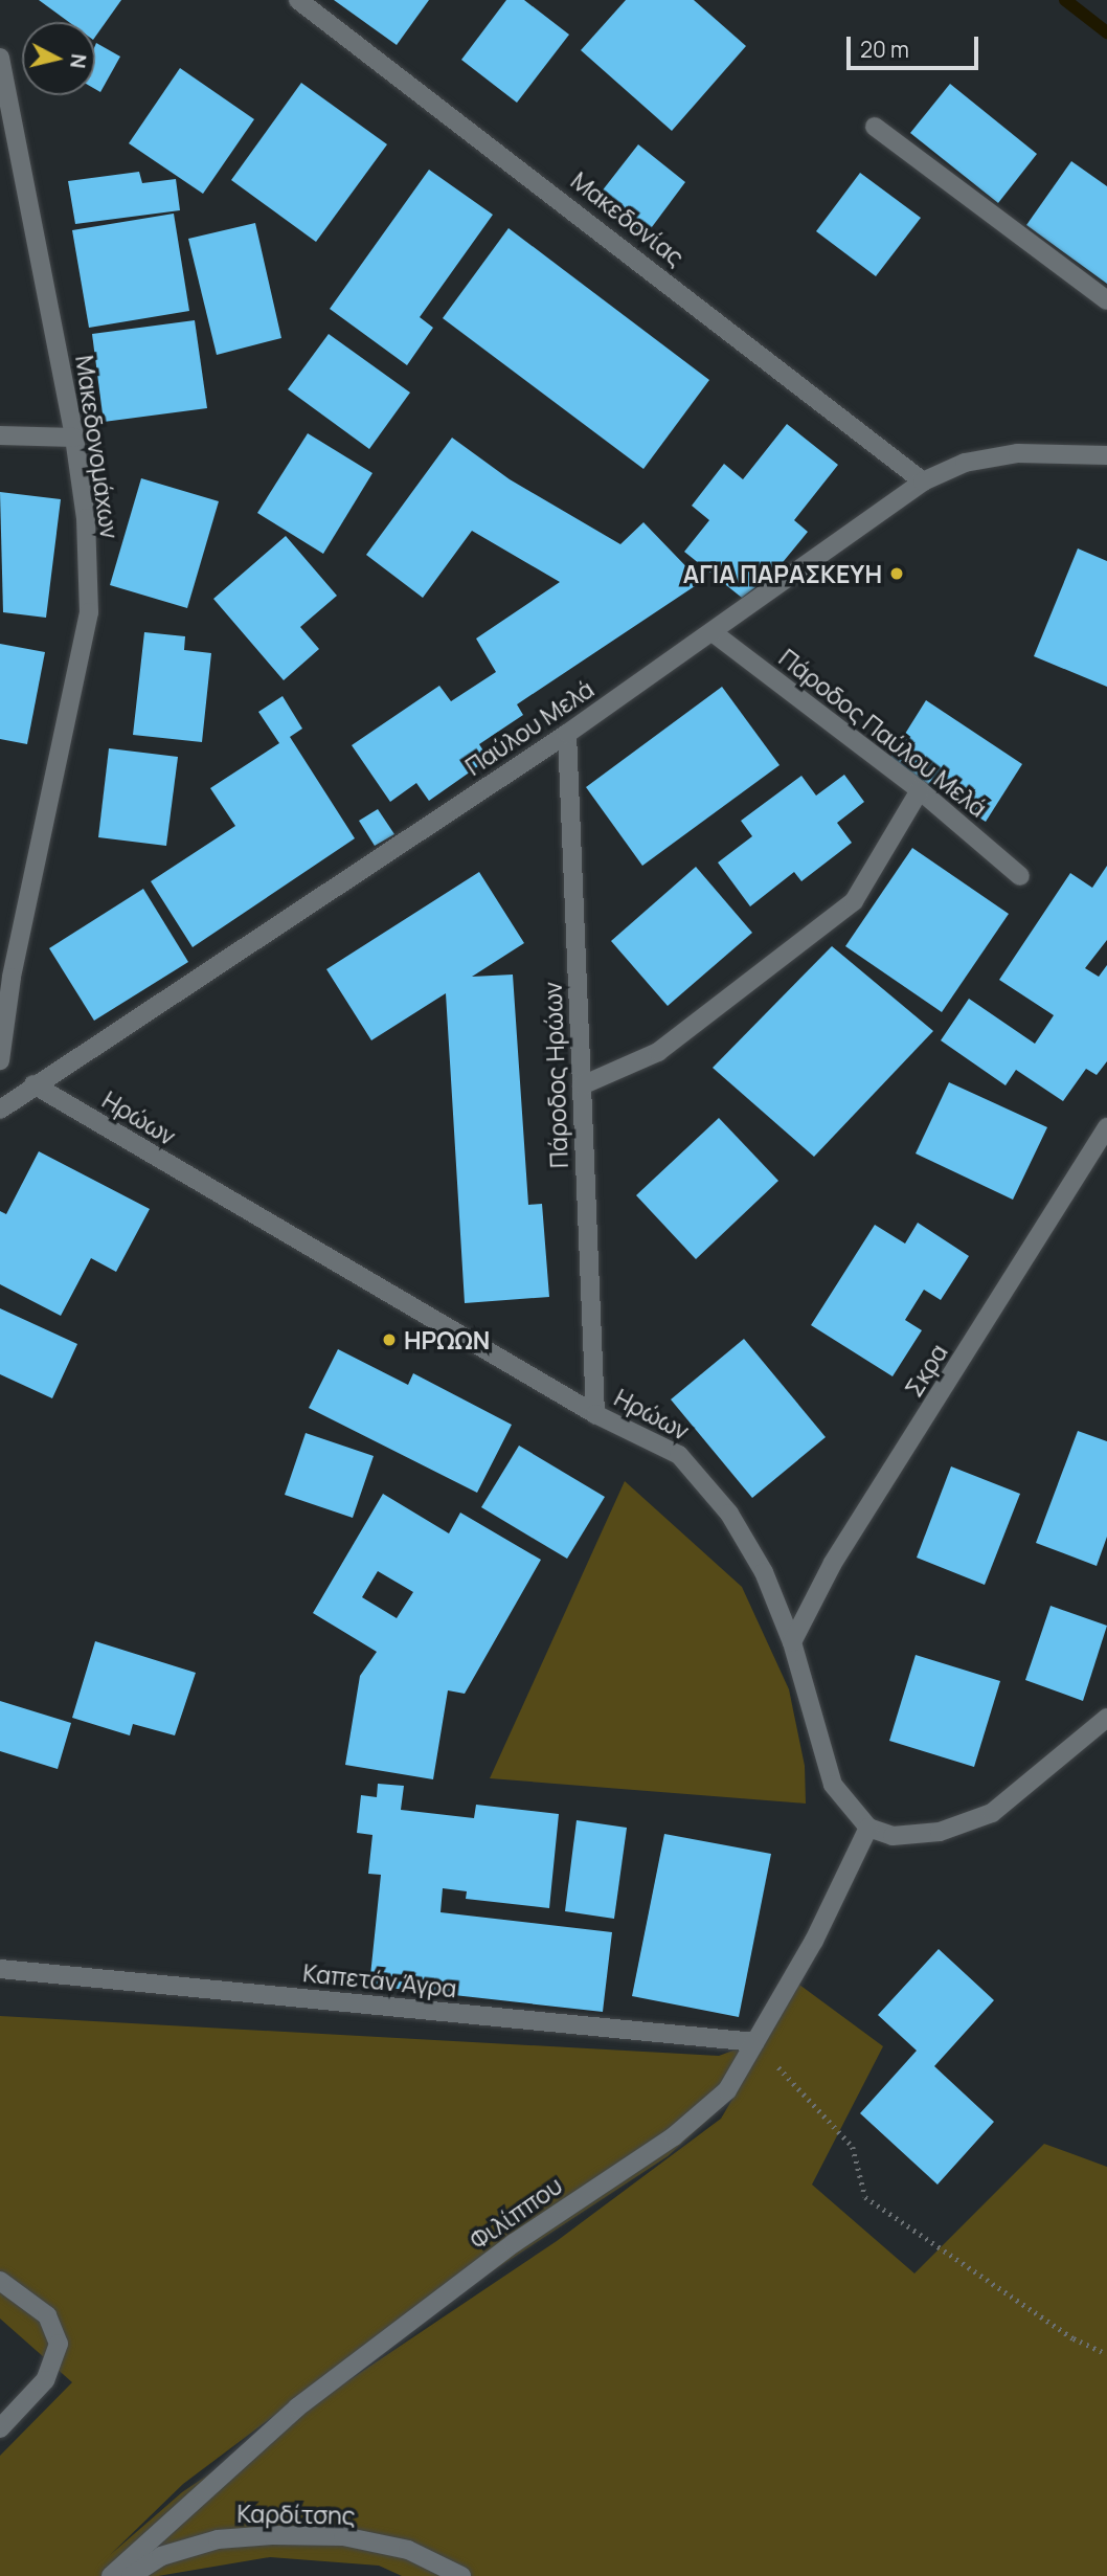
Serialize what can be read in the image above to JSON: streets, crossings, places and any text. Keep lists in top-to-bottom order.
{
  "streets": {
    "street": [
      "Μακεδονίας",
      "Μακεδονομάχων",
      "Παύλου Μελά",
      "Πάροδος Παύλου Μελά",
      "Πάροδος Ηρώων",
      "Ηρώων",
      "Σκρα",
      "Καπετάν Άγρα",
      "Φιλίππου",
      "Καρδίτσης"
    ]
  },
  "crossings": [
    ["Μακεδονίας", "Παύλου Μελά"],
    ["Παύλου Μελά", "Πάροδος Παύλου Μελά"],
    ["Παύλου Μελά", "Πάροδος Ηρώων"],
    ["Παύλου Μελά", "Ηρώων"],
    ["Πάροδος Ηρώων", "Ηρώων"],
    ["Ηρώων", "Σκρα"],
    ["Ηρώων", "Φιλίππου"],
    ["Καπετάν Άγρα", "Φιλίππου"]
  ],
  "places": ["ΑΓΙΑ ΠΑΡΑΣΚΕΥΗ", "ΗΡΩΩΝ"],
  "scale_bar": "20 m",
  "north": "right"
}
